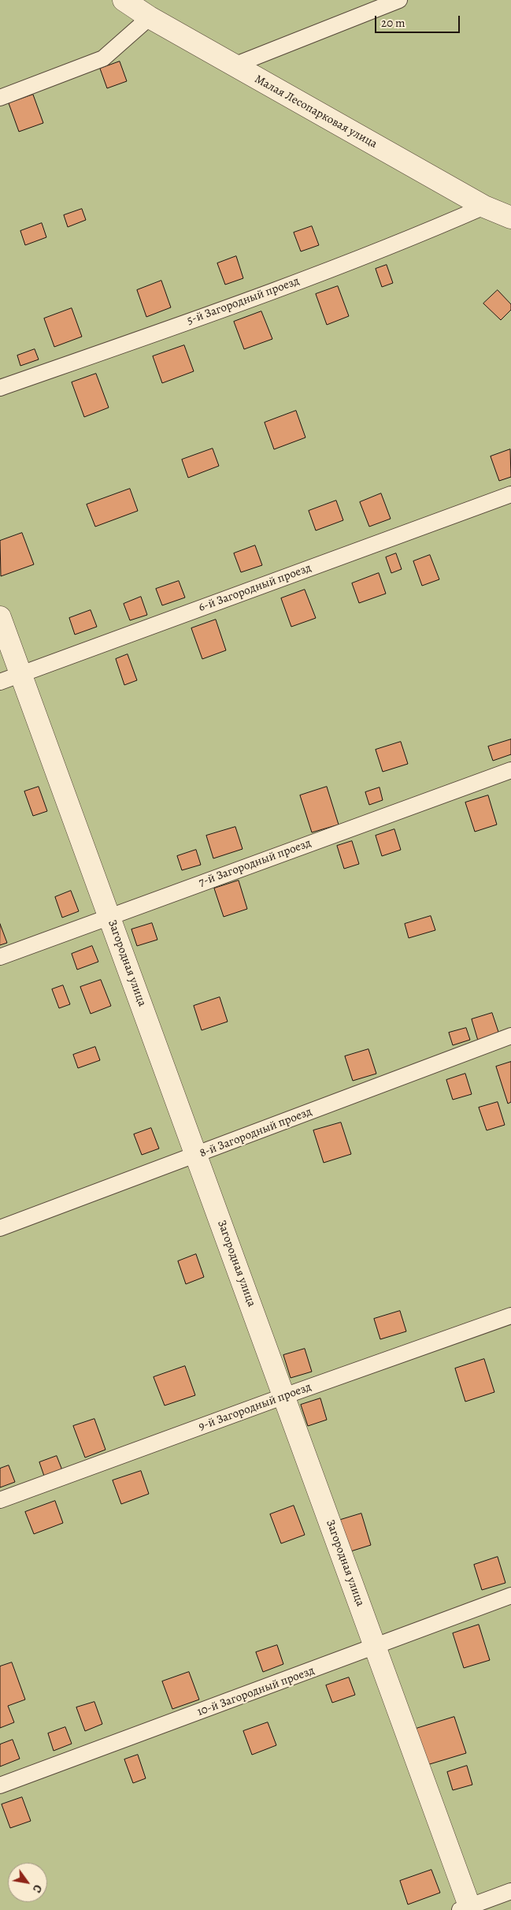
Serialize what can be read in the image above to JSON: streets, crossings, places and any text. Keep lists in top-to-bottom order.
{
  "streets": {
    "street": ["Малая Лесопарковая улица", "Загородная улица"],
    "lane": [
      "5-й Загородный проезд",
      "6-й Загородный проезд",
      "7-й Загородный проезд",
      "8-й Загородный проезд",
      "9-й Загородный проезд",
      "10-й Загородный проезд"
    ]
  },
  "crossings": [
    ["Малая Лесопарковая улица", "5-й Загородный проезд"],
    ["6-й Загородный проезд", "Загородная улица"],
    ["7-й Загородный проезд", "Загородная улица"],
    ["Загородная улица", "8-й Загородный проезд"],
    ["Загородная улица", "9-й Загородный проезд"],
    ["Загородная улица", "10-й Загородный проезд"]
  ],
  "scale_bar": "20 m",
  "north": "bottom right"
}
